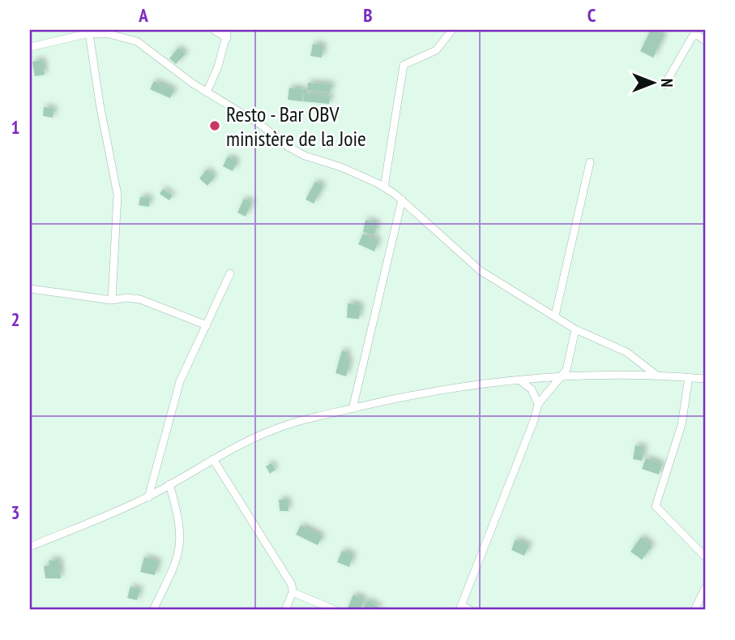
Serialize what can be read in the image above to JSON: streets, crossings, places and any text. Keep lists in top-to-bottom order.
{
  "places": ["Resto - Bar OBV ministère de la Joie"],
  "north": "right",
  "grid": {
    "columns": ["A", "B", "C"],
    "rows": ["1", "2", "3"]
  }
}
